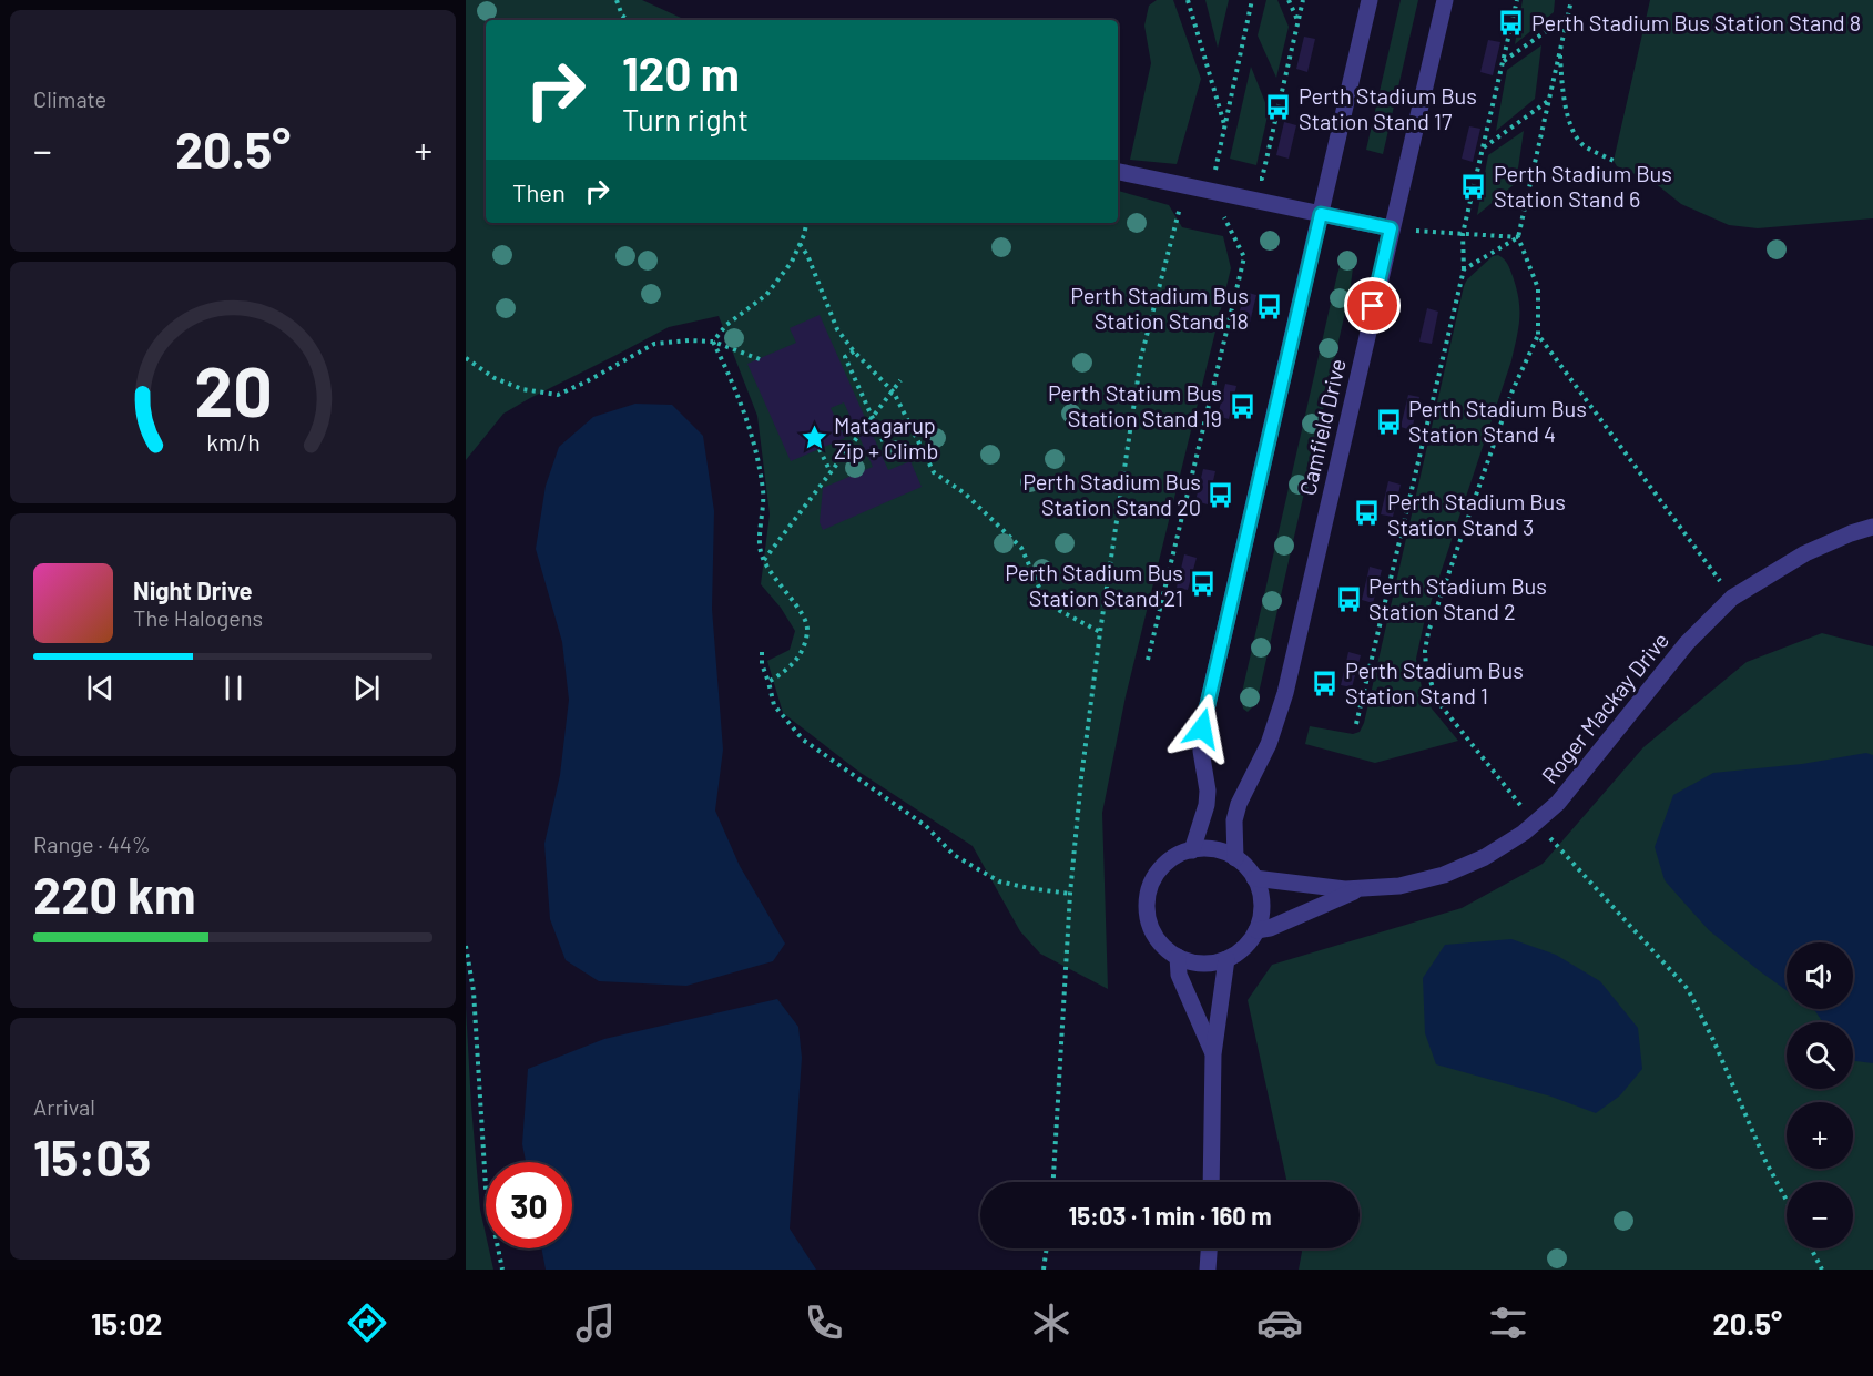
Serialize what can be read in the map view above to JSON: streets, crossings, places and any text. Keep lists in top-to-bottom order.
{
  "streets": {
    "street": ["Camfield Drive", "Roger Mackay Drive"]
  },
  "crossings": [
    ["Camfield Drive", "Roger Mackay Drive"]
  ],
  "places": {
    "bus stop": [
      "Perth Stadium Bus Station Stand 8",
      "Perth Stadium Bus Station Stand 17",
      "Perth Stadium Bus Station Stand 6",
      "Perth Stadium Bus Station Stand 18",
      "Perth Statium Bus Station Stand 19",
      "Perth Stadium Bus Station Stand 4",
      "Perth Stadium Bus Station Stand 20",
      "Perth Stadium Bus Station Stand 3",
      "Perth Stadium Bus Station Stand 21",
      "Perth Stadium Bus Station Stand 2",
      "Perth Stadium Bus Station Stand 1"
    ],
    "place": ["Matagarup Zip + Climb"]
  },
  "page": {
    "tile": [
      "Climate",
      ["Range · 44%", "220 km"],
      ["Arrival", "15:03"]
    ],
    "turn": ["120 m", "Turn right"],
    "heat": ["−", "20.5°", "+"],
    "then": "Then",
    "song": ["Night Drive", "The Halogens"],
    "map_buttons": ["+", "−"],
    "limit": "30",
    "trip": "15:03 · 1 min · 160 m",
    "tabs": ["15:02", "20.5°"],
    "gauge": ["20", "km/h"]
  }
}
